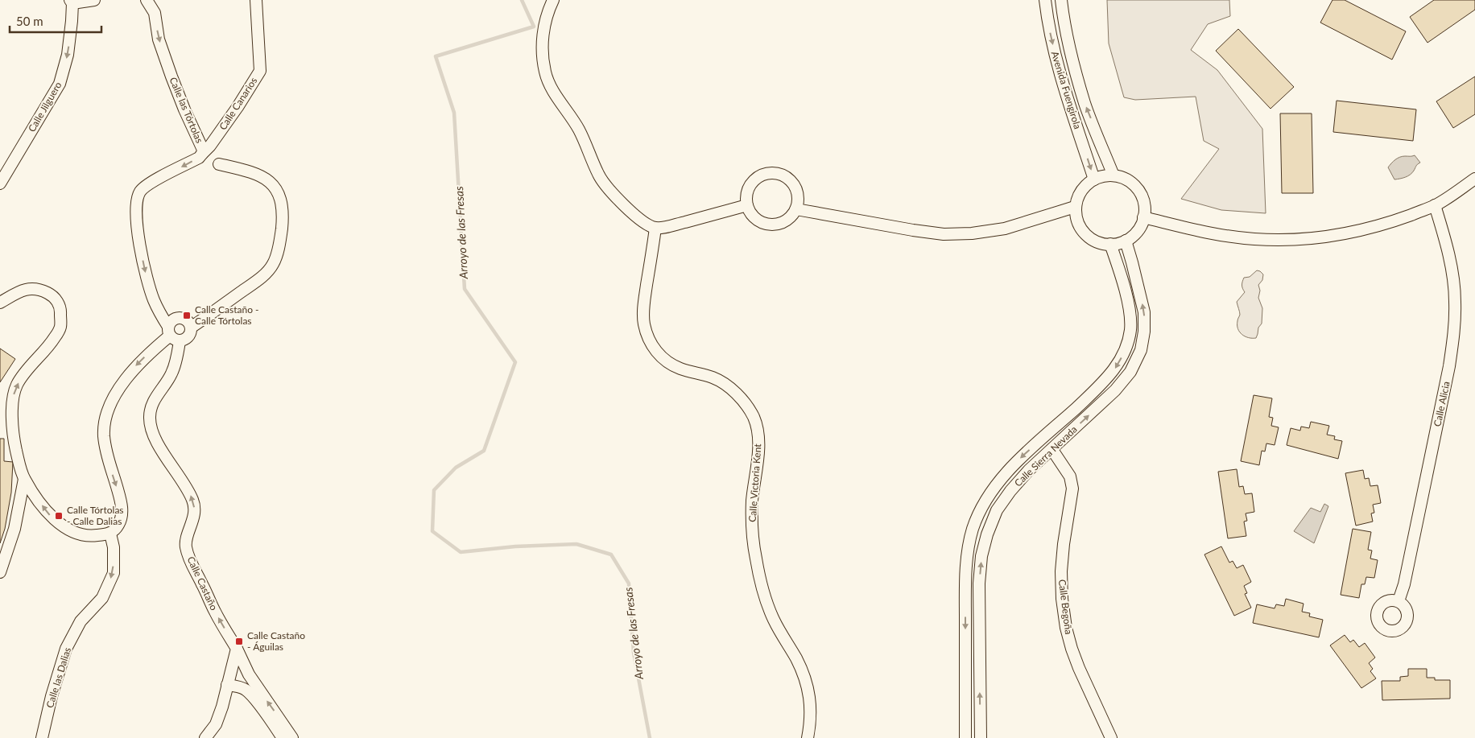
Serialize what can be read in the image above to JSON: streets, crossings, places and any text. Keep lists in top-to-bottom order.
{
  "streets": {
    "street": [
      "Avenida Fuengirola",
      "Calle Canarios",
      "Calle Jilguero",
      "Calle las Tórtolas",
      "Calle Alicia",
      "Calle Sierra Nevada",
      "Calle Victoria Kent",
      "Calle Castaño",
      "Calle Begoña",
      "Calle las Dalias"
    ]
  },
  "crossings": [
    ["Avenida Fuengirola", "Calle Sierra Nevada"],
    ["Calle Canarios", "Calle las Tórtolas"],
    ["Calle las Tórtolas", "Calle Castaño"],
    ["Calle Sierra Nevada", "Calle Begoña"]
  ],
  "one_way": [
    "Calle Jilguero",
    "Calle las Tórtolas",
    "Calle Castaño",
    "Calle las Dalias"
  ],
  "water": ["Arroyo de las Fresas"],
  "places": {
    "transit": ["Calle Castaño - Calle Tórtolas", "Calle Tórtolas - Calle Dalias", "Calle Castaño - Águilas"]
  },
  "scale_bar": "50 m"
}
